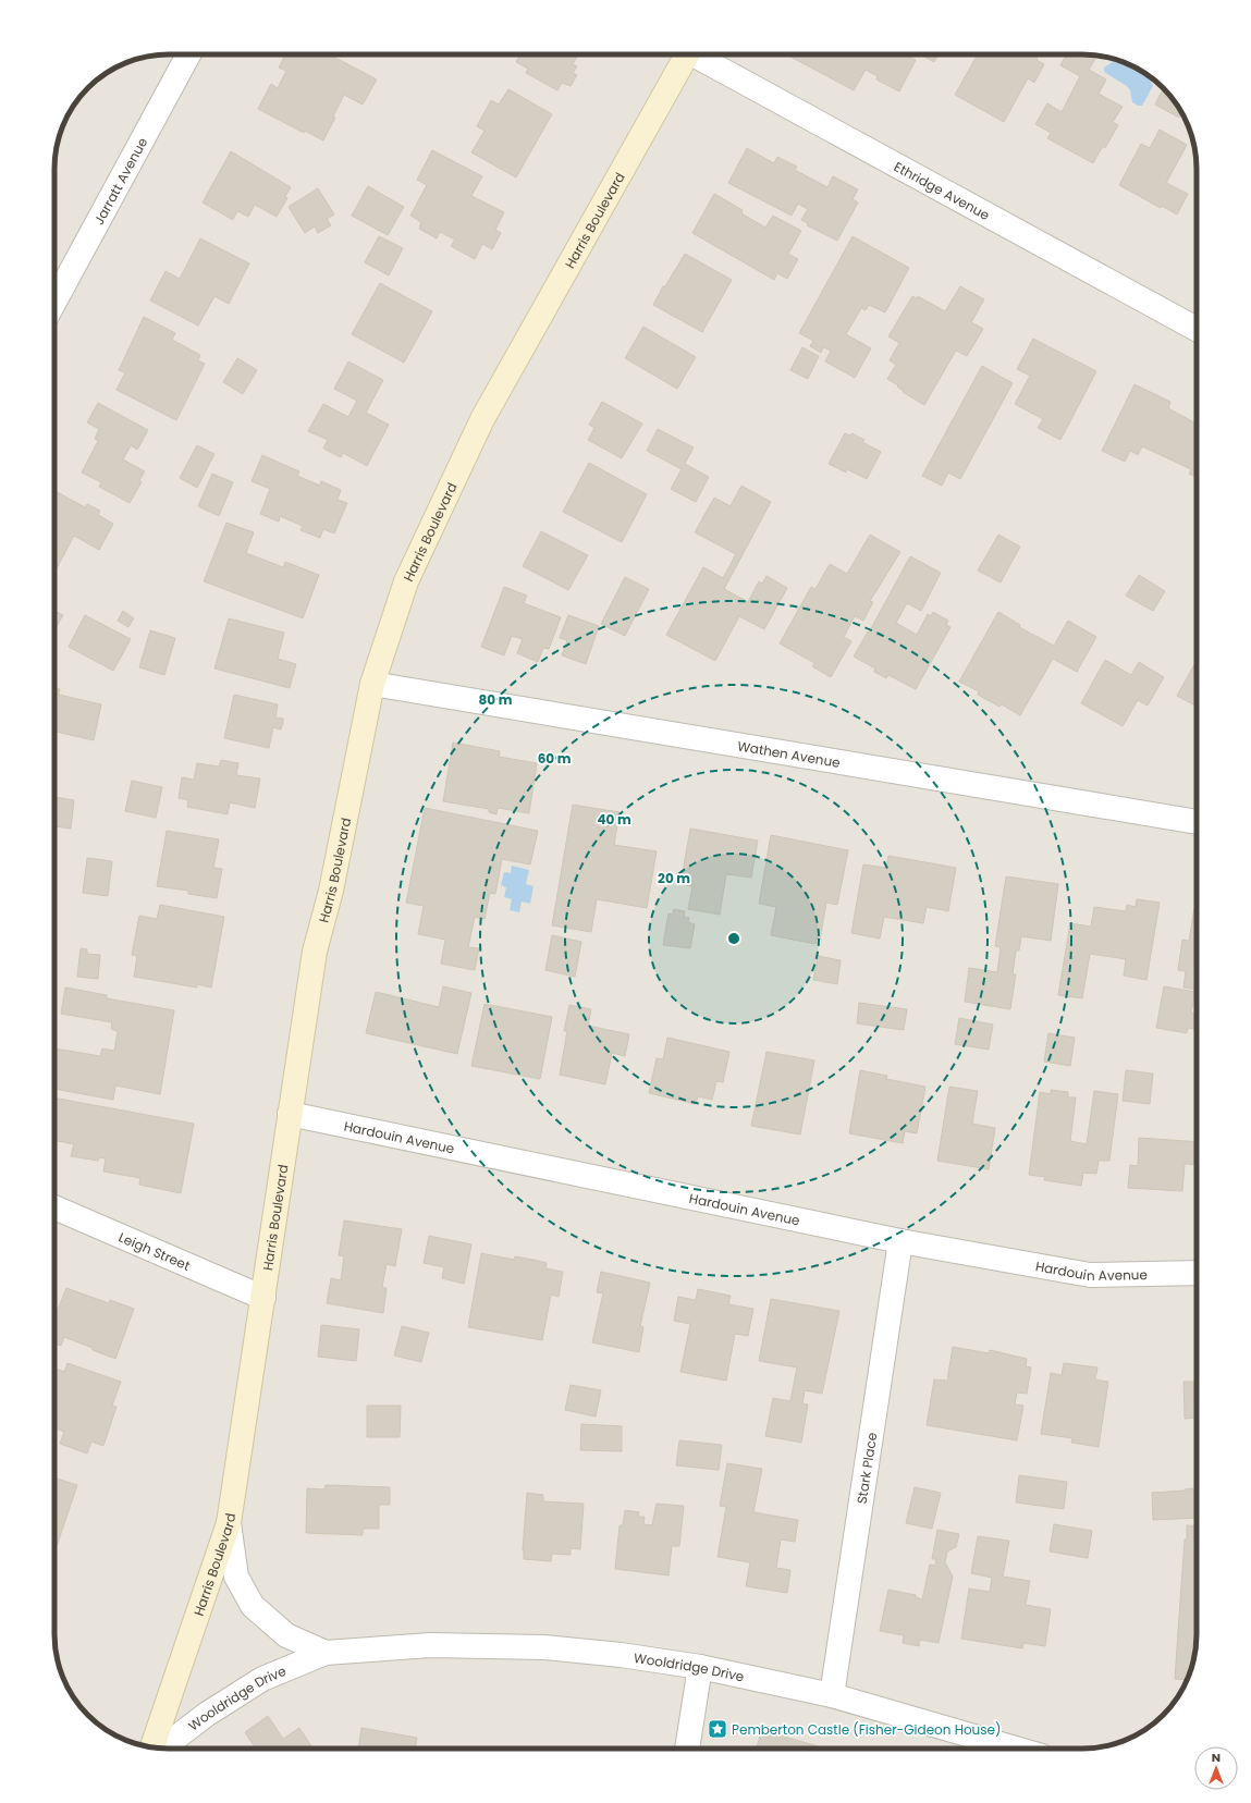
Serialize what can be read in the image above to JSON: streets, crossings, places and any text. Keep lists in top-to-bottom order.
{
  "streets": {
    "street": [
      "Jarratt Avenue",
      "Ethridge Avenue",
      "Harris Boulevard",
      "Wathen Avenue",
      "Hardouin Avenue",
      "Leigh Street",
      "Stark Place",
      "Wooldridge Drive"
    ]
  },
  "crossings": [
    ["Harris Boulevard", "Wathen Avenue"],
    ["Harris Boulevard", "Hardouin Avenue"],
    ["Harris Boulevard", "Leigh Street"],
    ["Harris Boulevard", "Wooldridge Drive"],
    ["Hardouin Avenue", "Stark Place"],
    ["Stark Place", "Wooldridge Drive"]
  ],
  "places": {
    "place": ["Pemberton Castle (Fisher-Gideon House)"]
  },
  "north": "top",
  "rings": [
    "80 m",
    "60 m",
    "40 m",
    "20 m"
  ]
}
